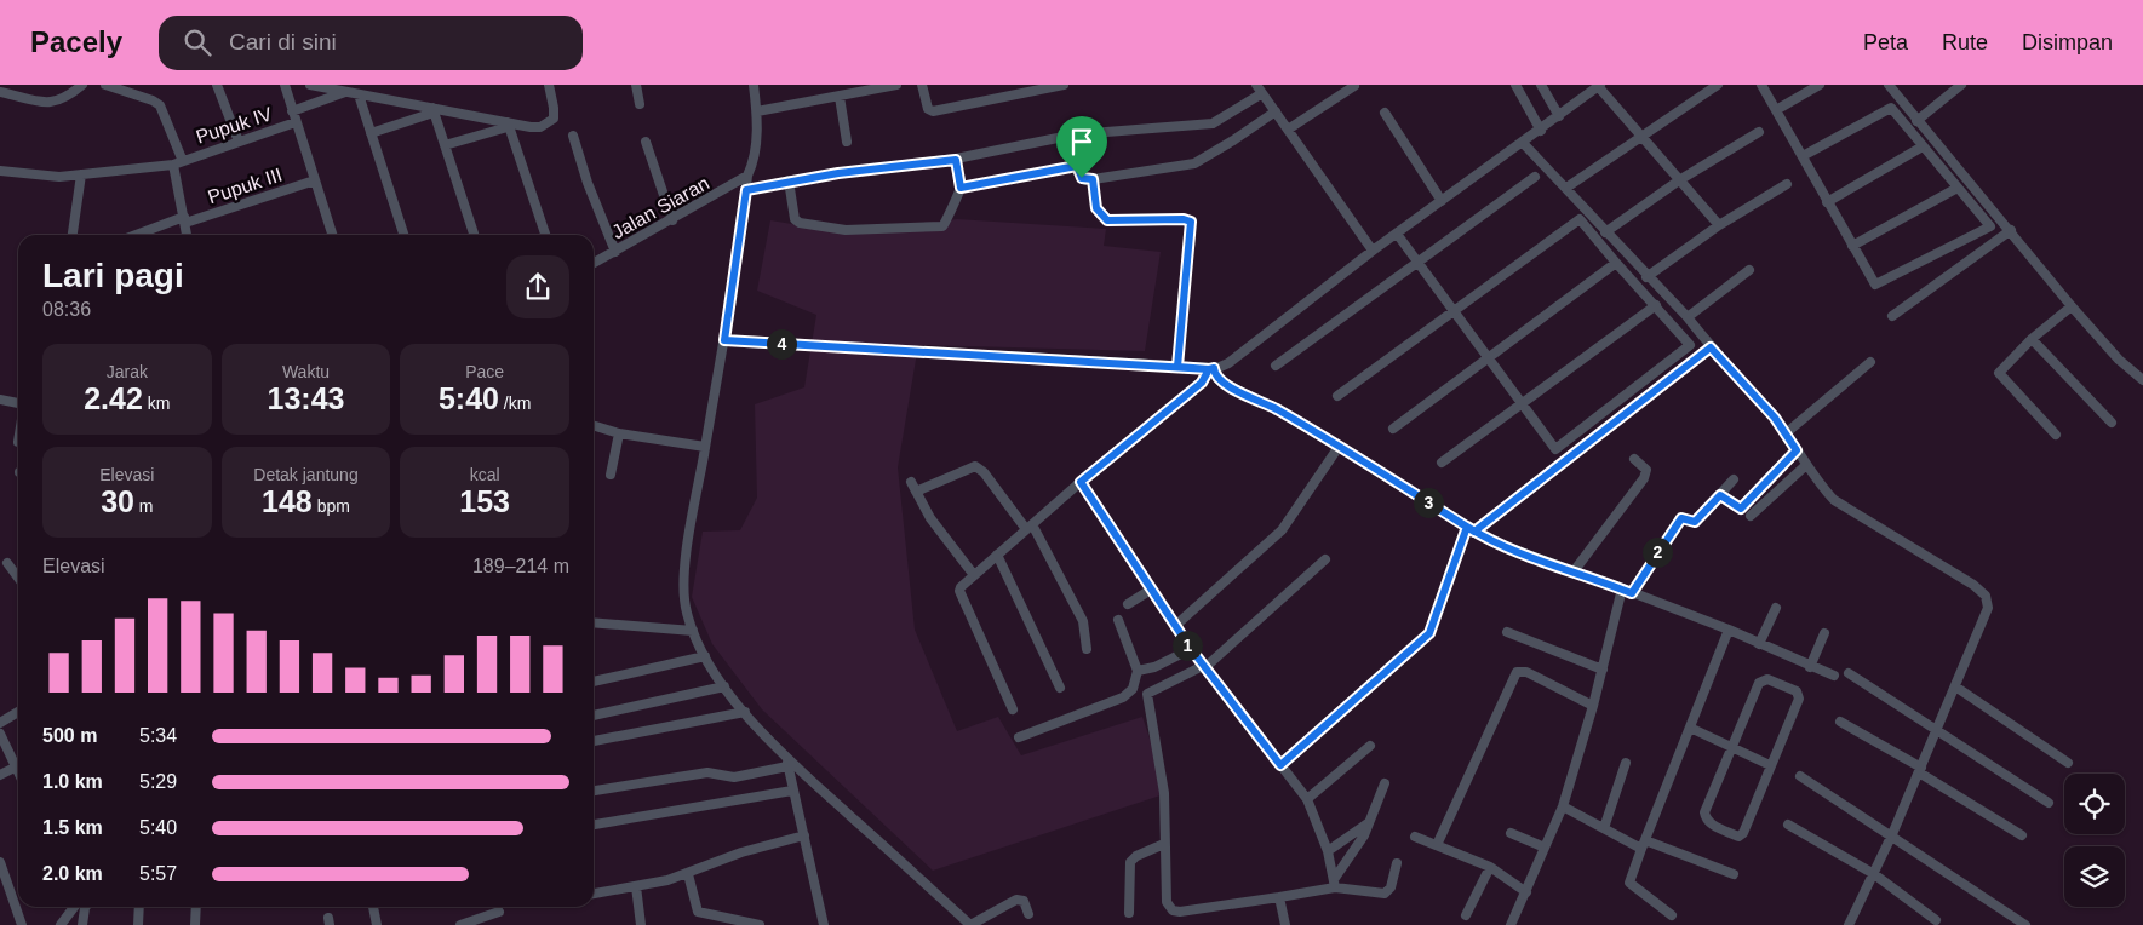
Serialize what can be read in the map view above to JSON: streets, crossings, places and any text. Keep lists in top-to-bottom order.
{
  "streets": {
    "street": ["Pupuk IV", "Pupuk III", "Jalan Siaran"]
  },
  "page": {
    "header": "Pacely",
    "search": "Cari di sini",
    "nav": ["Peta", "Rute", "Disimpan"],
    "heading": ["Lari pagi", "08:36"],
    "pins": [
      "4",
      "3",
      "2",
      "1"
    ],
    "stats": [
      ["Jarak", "2.42 km"],
      ["Waktu", "13:43"],
      ["Pace", "5:40 /km"],
      ["Elevasi", "30 m"],
      ["Detak jantung", "148 bpm"],
      ["kcal", "153"]
    ],
    "chart": ["Elevasi", "189–214 m"],
    "list": [
      {
        "name": "500 m",
        "note": "5:34"
      },
      {
        "name": "1.0 km",
        "note": "5:29"
      },
      {
        "name": "1.5 km",
        "note": "5:40"
      },
      {
        "name": "2.0 km",
        "note": "5:57"
      }
    ]
  }
}
